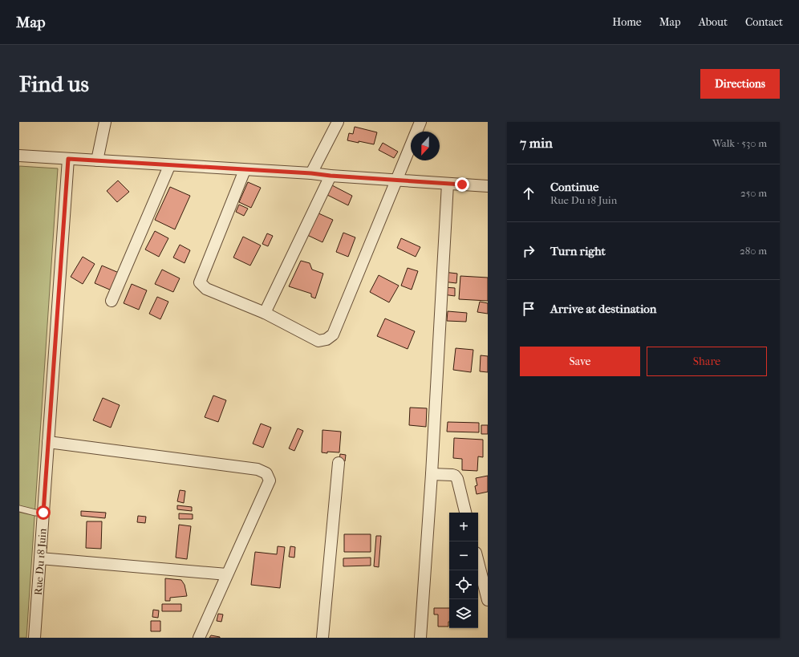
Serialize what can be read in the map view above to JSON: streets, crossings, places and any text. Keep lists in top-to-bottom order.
{
  "streets": {
    "street": ["Rue Du 18 Juin"]
  },
  "north": "bottom",
  "page": {
    "header": "Map",
    "nav": [
      "Home",
      "Map",
      "About",
      "Contact"
    ],
    "buttons": [
      "Directions",
      ["Save", "Share"]
    ],
    "title": "Find us",
    "heading": ["7 min", "Walk · 530 m"],
    "list": [
      ["Continue", "Rue Du 18 Juin", "250 m"],
      ["Turn right", "280 m"],
      "Arrive at destination"
    ],
    "map_buttons": ["+", "−"]
  }
}
